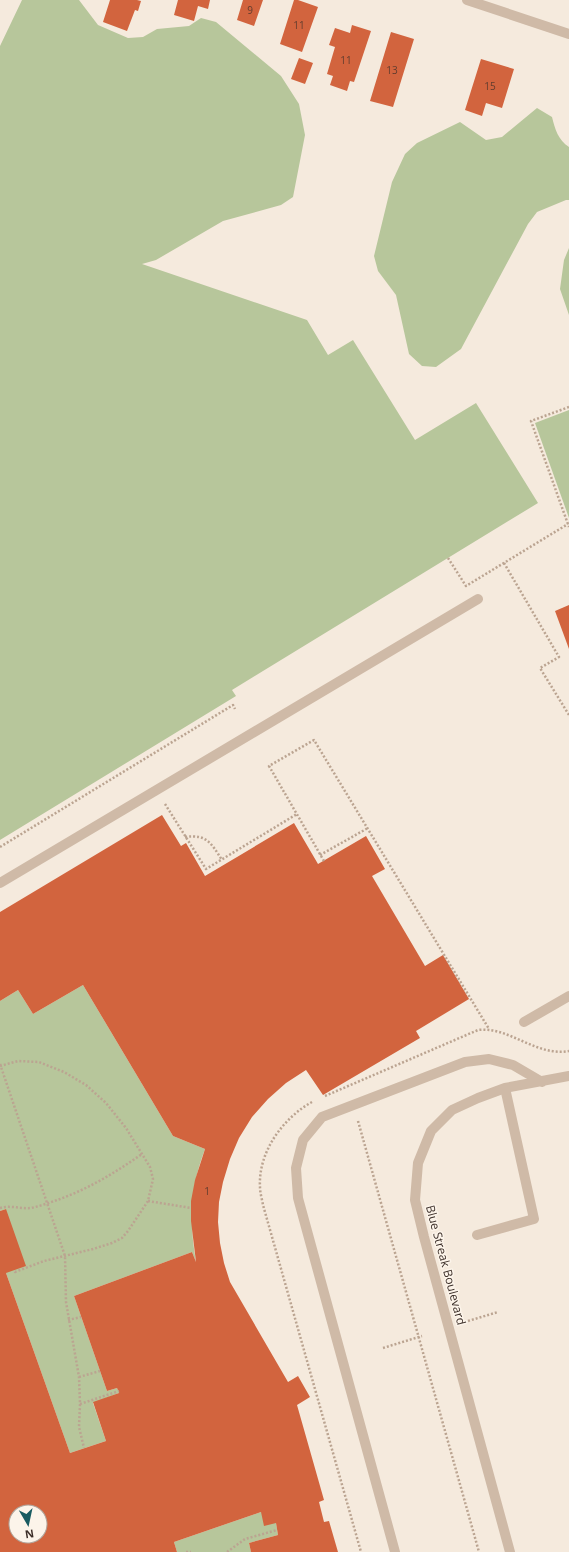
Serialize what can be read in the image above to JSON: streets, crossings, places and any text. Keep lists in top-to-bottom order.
{
  "streets": {
    "street": ["Blue Streak Boulevard"]
  },
  "house_numbers": [
    "9",
    "11",
    "11",
    "13",
    "15",
    "1"
  ],
  "north": "bottom"
}
